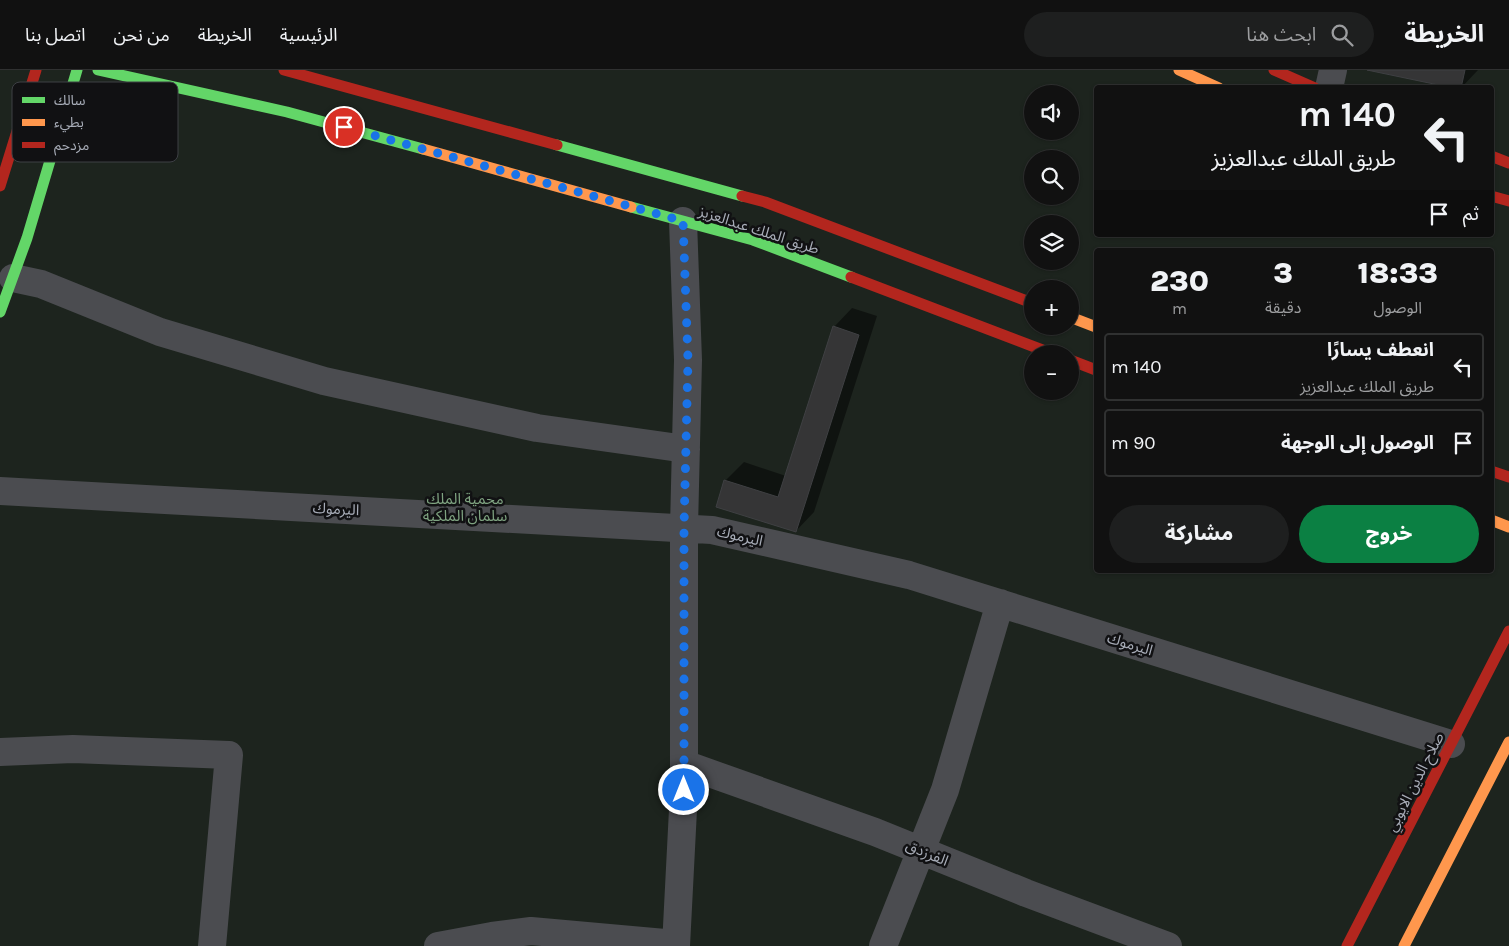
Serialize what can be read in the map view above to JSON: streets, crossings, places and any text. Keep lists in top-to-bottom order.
{
  "streets": {
    "street": [
      "طريق الملك عبدالعزيز",
      "اليرموك",
      "صلاح الدين الايوبي",
      "الفرزدق"
    ]
  },
  "crossings": [
    ["اليرموك", "صلاح الدين الايوبي"]
  ],
  "parks": ["محمية الملك سلمان الملكية"],
  "legend": ["سالك", "بطيء", "مزدحم"],
  "page": {
    "header": "الخريطة",
    "search": "ابحث هنا",
    "nav": [
      "الرئيسية",
      "الخريطة",
      "من نحن",
      "اتصل بنا"
    ],
    "map_buttons": ["+", "−"],
    "turn": ["140 m", "طريق الملك عبدالعزيز"],
    "then": "ثم",
    "eta": [
      "18:33",
      "الوصول",
      "3",
      "دقيقة",
      "230",
      "m"
    ],
    "list": [
      {
        "name": "انعطف يسارًا",
        "note": "طريق الملك عبدالعزيز",
        "value": "140 m"
      },
      {
        "name": "الوصول إلى الوجهة",
        "value": "90 m"
      }
    ],
    "buttons": ["خروج", "مشاركة"]
  }
}
